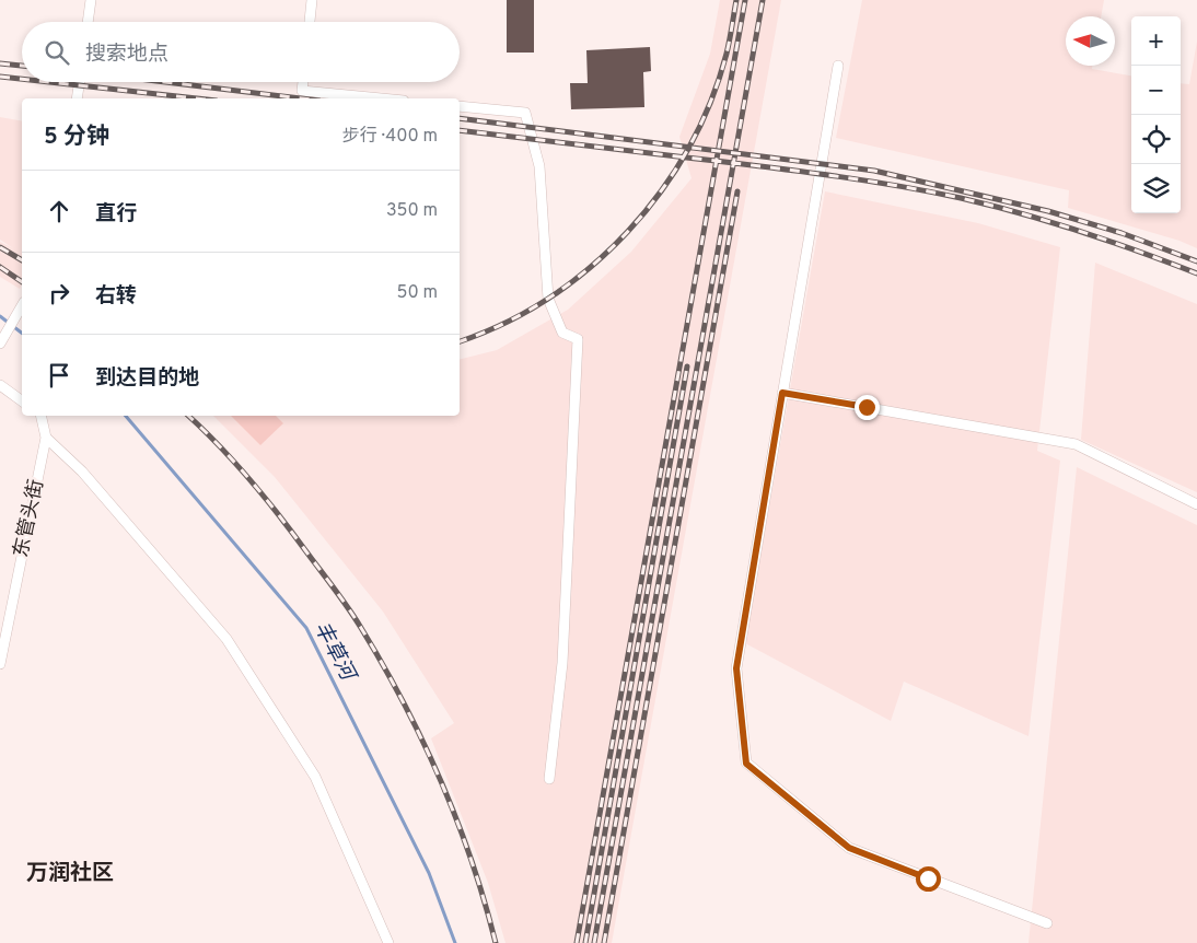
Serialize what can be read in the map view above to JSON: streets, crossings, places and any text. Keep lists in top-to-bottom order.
{
  "streets": {
    "street": ["东管头街"]
  },
  "districts": ["万润社区"],
  "water": ["丰草河"],
  "north": "left",
  "page": {
    "map_buttons": ["+", "−"],
    "search": "搜索地点",
    "heading": ["5 分钟", "步行 · 400 m"],
    "list": [
      ["直行", "350 m"],
      ["右转", "50 m"],
      "到达目的地"
    ]
  }
}
